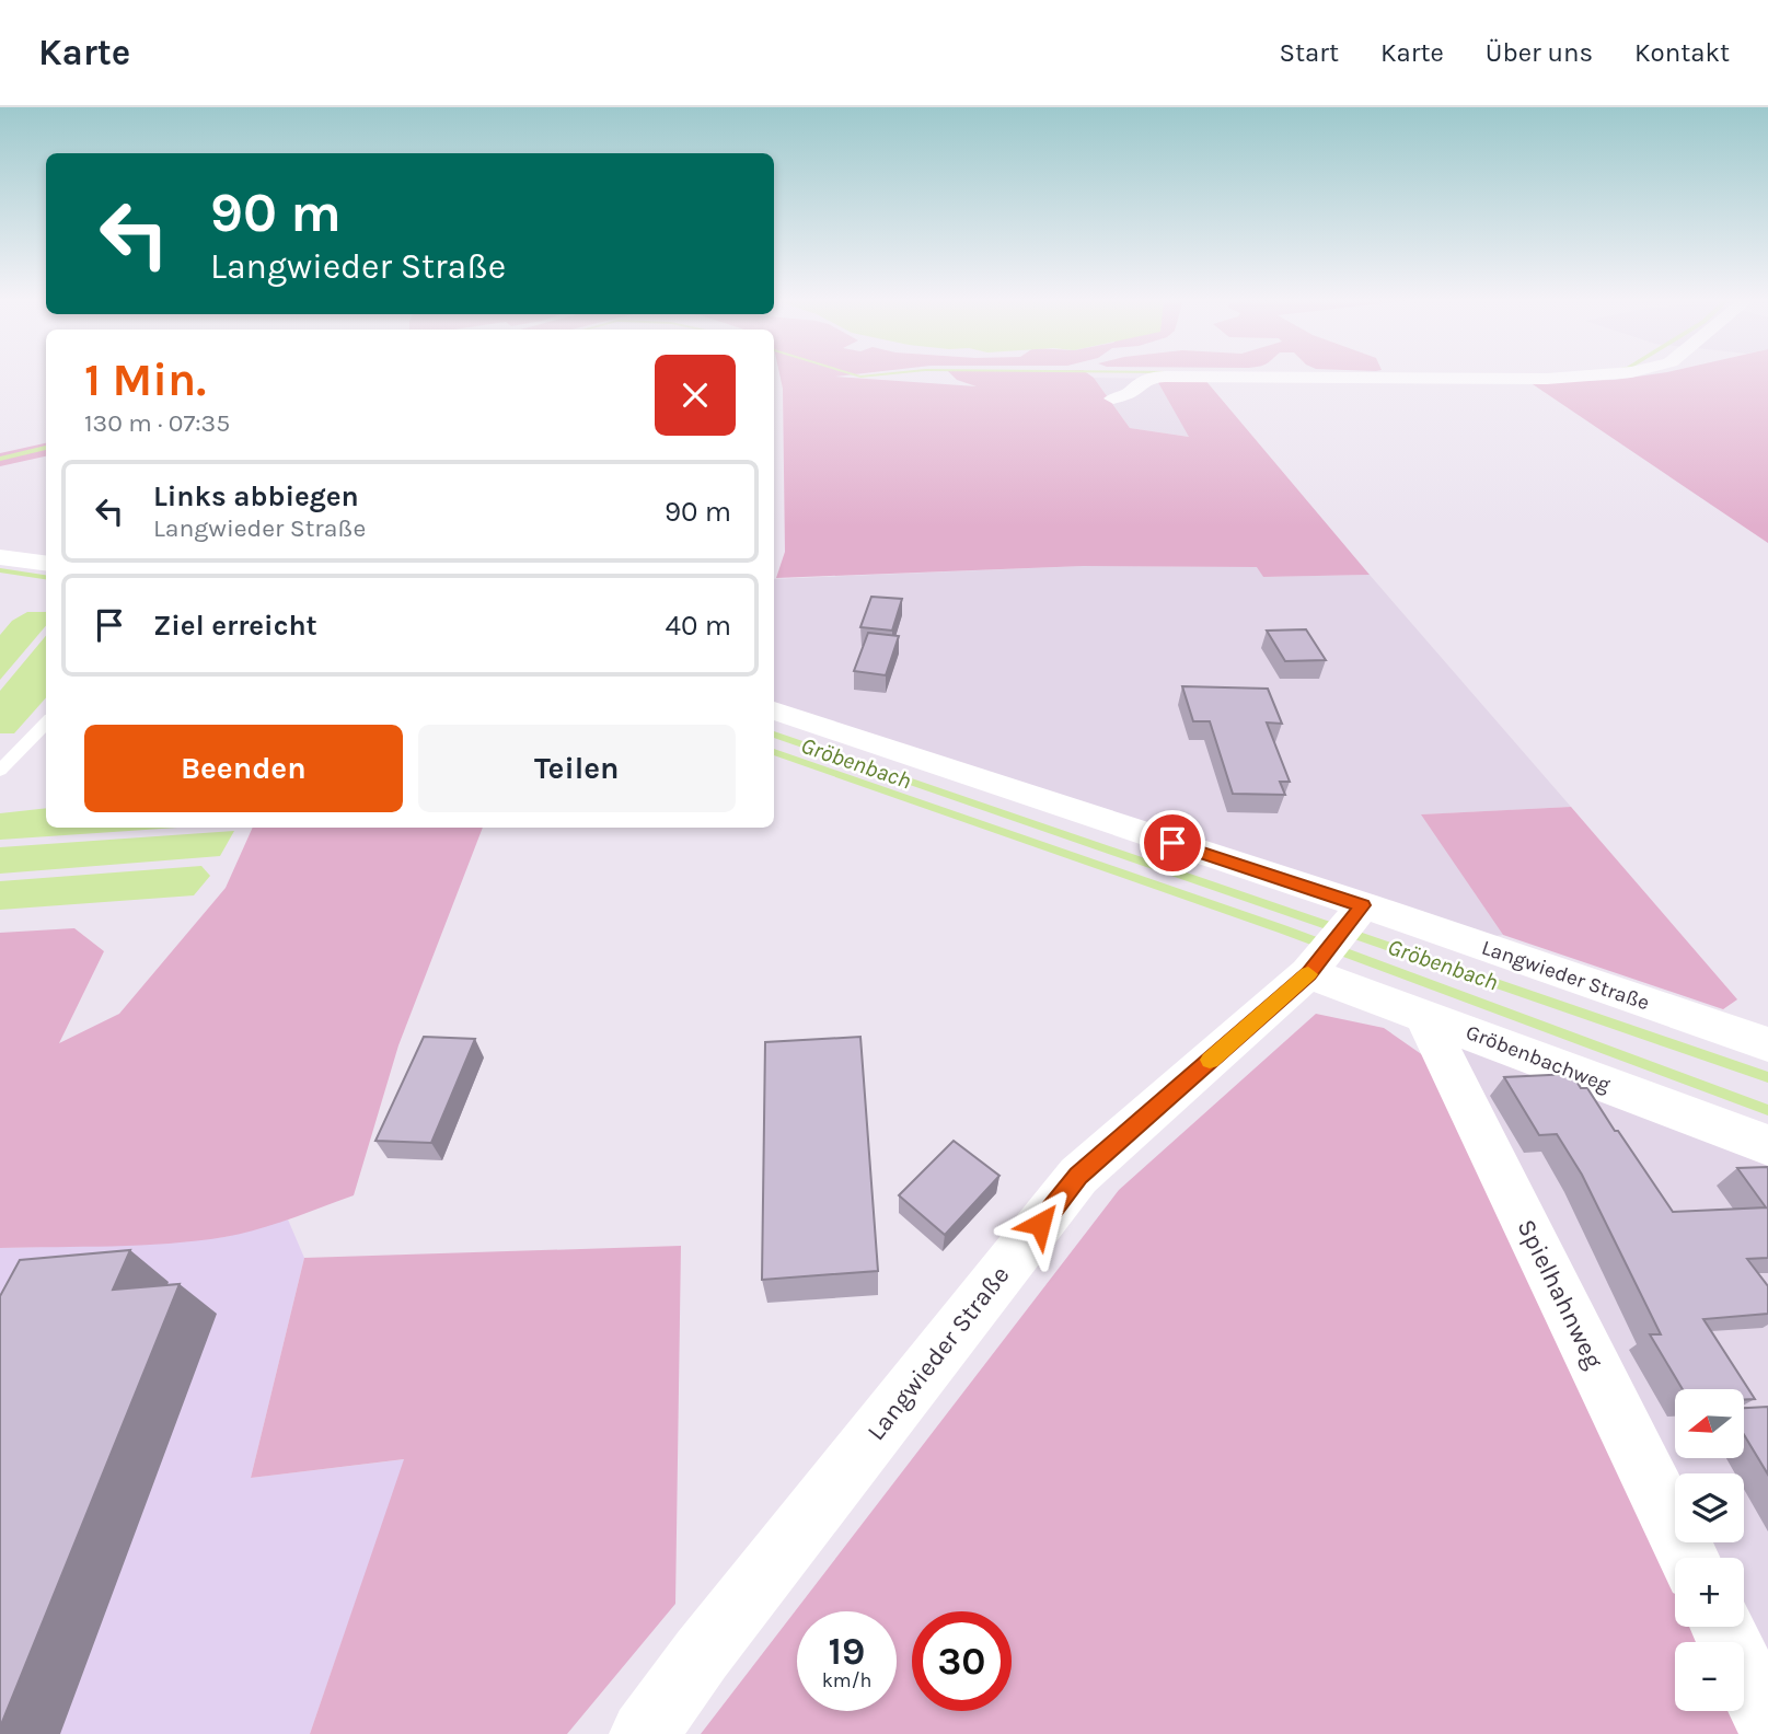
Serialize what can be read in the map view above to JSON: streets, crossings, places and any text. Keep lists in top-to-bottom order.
{
  "streets": {
    "street": ["Langwieder Straße", "Gröbenbachweg", "Spielhahnweg"]
  },
  "crossings": [
    ["Langwieder Straße", "Gröbenbachweg"],
    ["Gröbenbachweg", "Spielhahnweg"]
  ],
  "water": ["Gröbenbach"],
  "north": "left",
  "page": {
    "header": "Karte",
    "nav": [
      "Start",
      "Karte",
      "Über uns",
      "Kontakt"
    ],
    "turn": ["90 m", "Langwieder Straße"],
    "heading": ["1 Min.", "130 m · 07:35"],
    "list": [
      {
        "name": "Links abbiegen",
        "note": "Langwieder Straße",
        "value": "90 m"
      },
      {
        "name": "Ziel erreicht",
        "value": "40 m"
      }
    ],
    "buttons": ["Beenden", "Teilen"],
    "map_buttons": ["+", "−"],
    "speed": "19 km/h",
    "limit": "30"
  }
}
